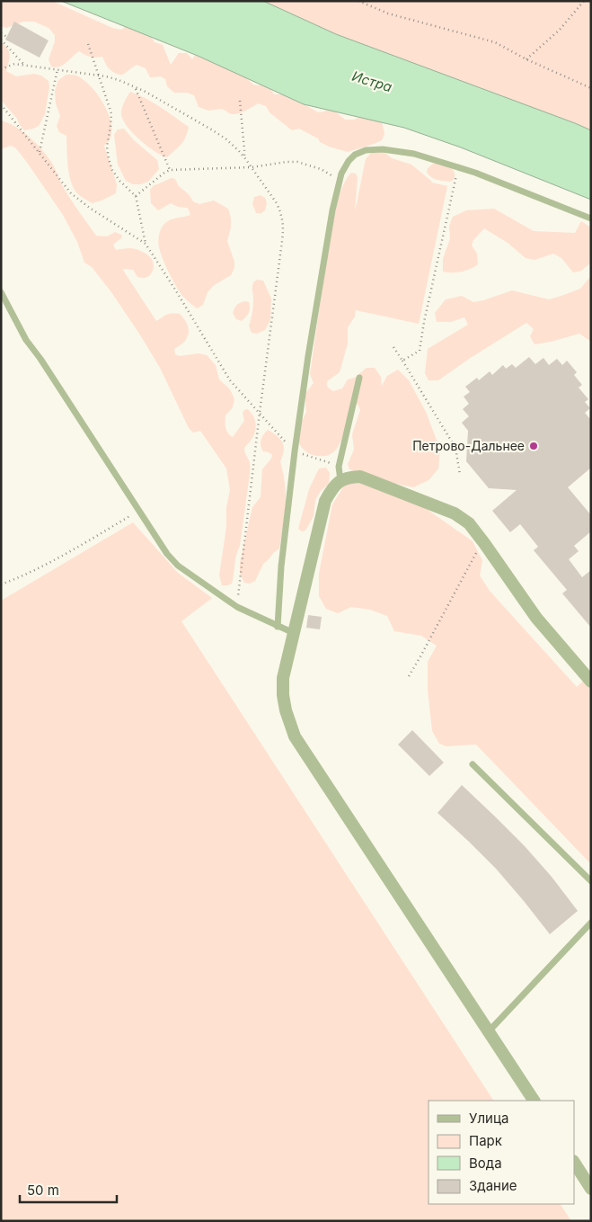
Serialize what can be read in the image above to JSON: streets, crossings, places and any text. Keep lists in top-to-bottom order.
{
  "water": ["Истра"],
  "places": ["Петрово-Дальнее"],
  "legend": [
    "Улица",
    "Парк",
    "Вода",
    "Здание"
  ],
  "scale_bar": "50 m"
}
